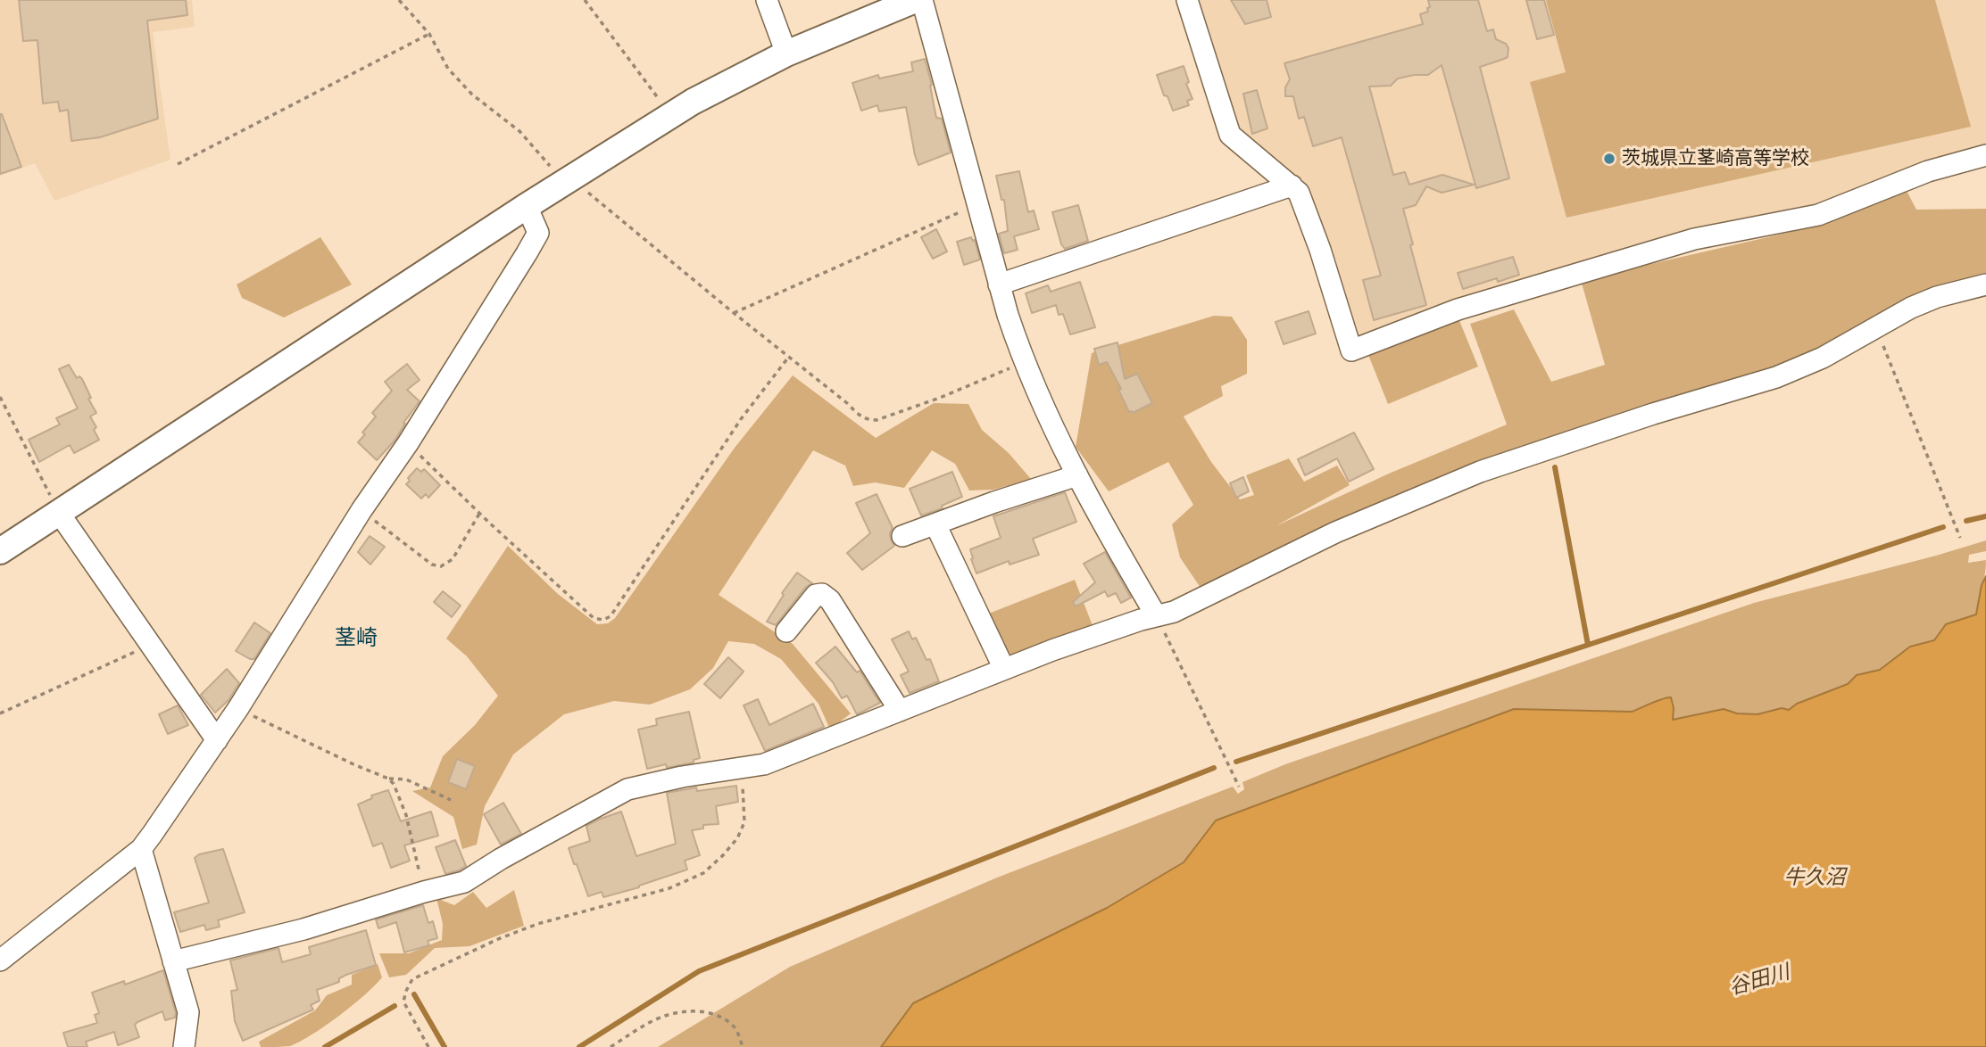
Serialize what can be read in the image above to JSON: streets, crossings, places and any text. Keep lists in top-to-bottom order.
{
  "districts": ["茎崎"],
  "water": ["牛久沼", "谷田川"],
  "places": ["茨城県立茎崎高等学校"]
}
